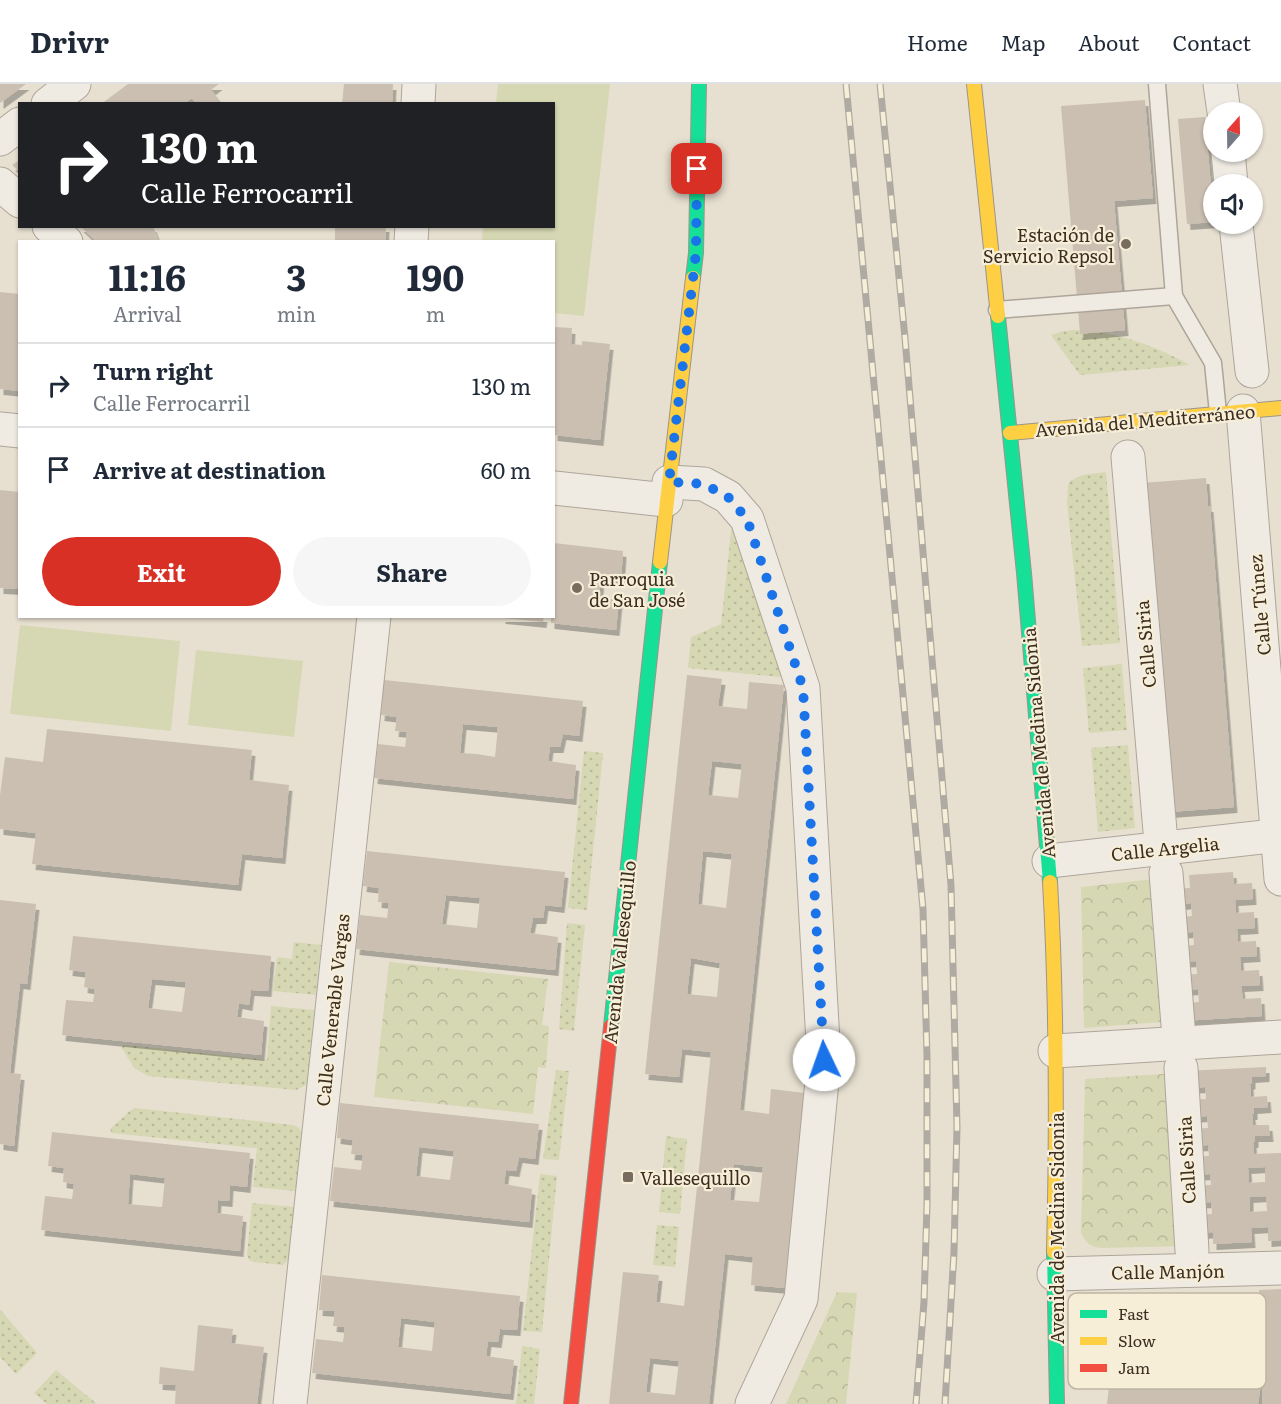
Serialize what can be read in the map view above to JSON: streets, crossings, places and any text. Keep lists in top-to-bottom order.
{
  "streets": {
    "street": [
      "Avenida del Mediterráneo",
      "Calle Túnez",
      "Calle Siria",
      "Avenida de Medina Sidonia",
      "Calle Argelia",
      "Avenida Vallesequillo",
      "Calle Venerable Vargas",
      "Calle Manjón"
    ]
  },
  "crossings": [
    ["Avenida del Mediterráneo", "Calle Túnez"],
    ["Avenida del Mediterráneo", "Avenida de Medina Sidonia"],
    ["Calle Túnez", "Calle Argelia"],
    ["Avenida de Medina Sidonia", "Calle Argelia"],
    ["Avenida de Medina Sidonia", "Calle Manjón"]
  ],
  "places": {
    "other": ["Estación de Servicio Repsol", "Parroquia de San José"],
    "transit": ["Vallesequillo"]
  },
  "legend": ["Fast", "Slow", "Jam"],
  "north": "top",
  "page": {
    "header": "Drivr",
    "nav": [
      "Home",
      "Map",
      "About",
      "Contact"
    ],
    "turn": ["130 m", "Calle Ferrocarril"],
    "eta": [
      "11:16",
      "Arrival",
      "3",
      "min",
      "190",
      "m"
    ],
    "list": [
      {
        "name": "Turn right",
        "note": "Calle Ferrocarril",
        "value": "130 m"
      },
      {
        "name": "Arrive at destination",
        "value": "60 m"
      }
    ],
    "buttons": ["Exit", "Share"]
  }
}
